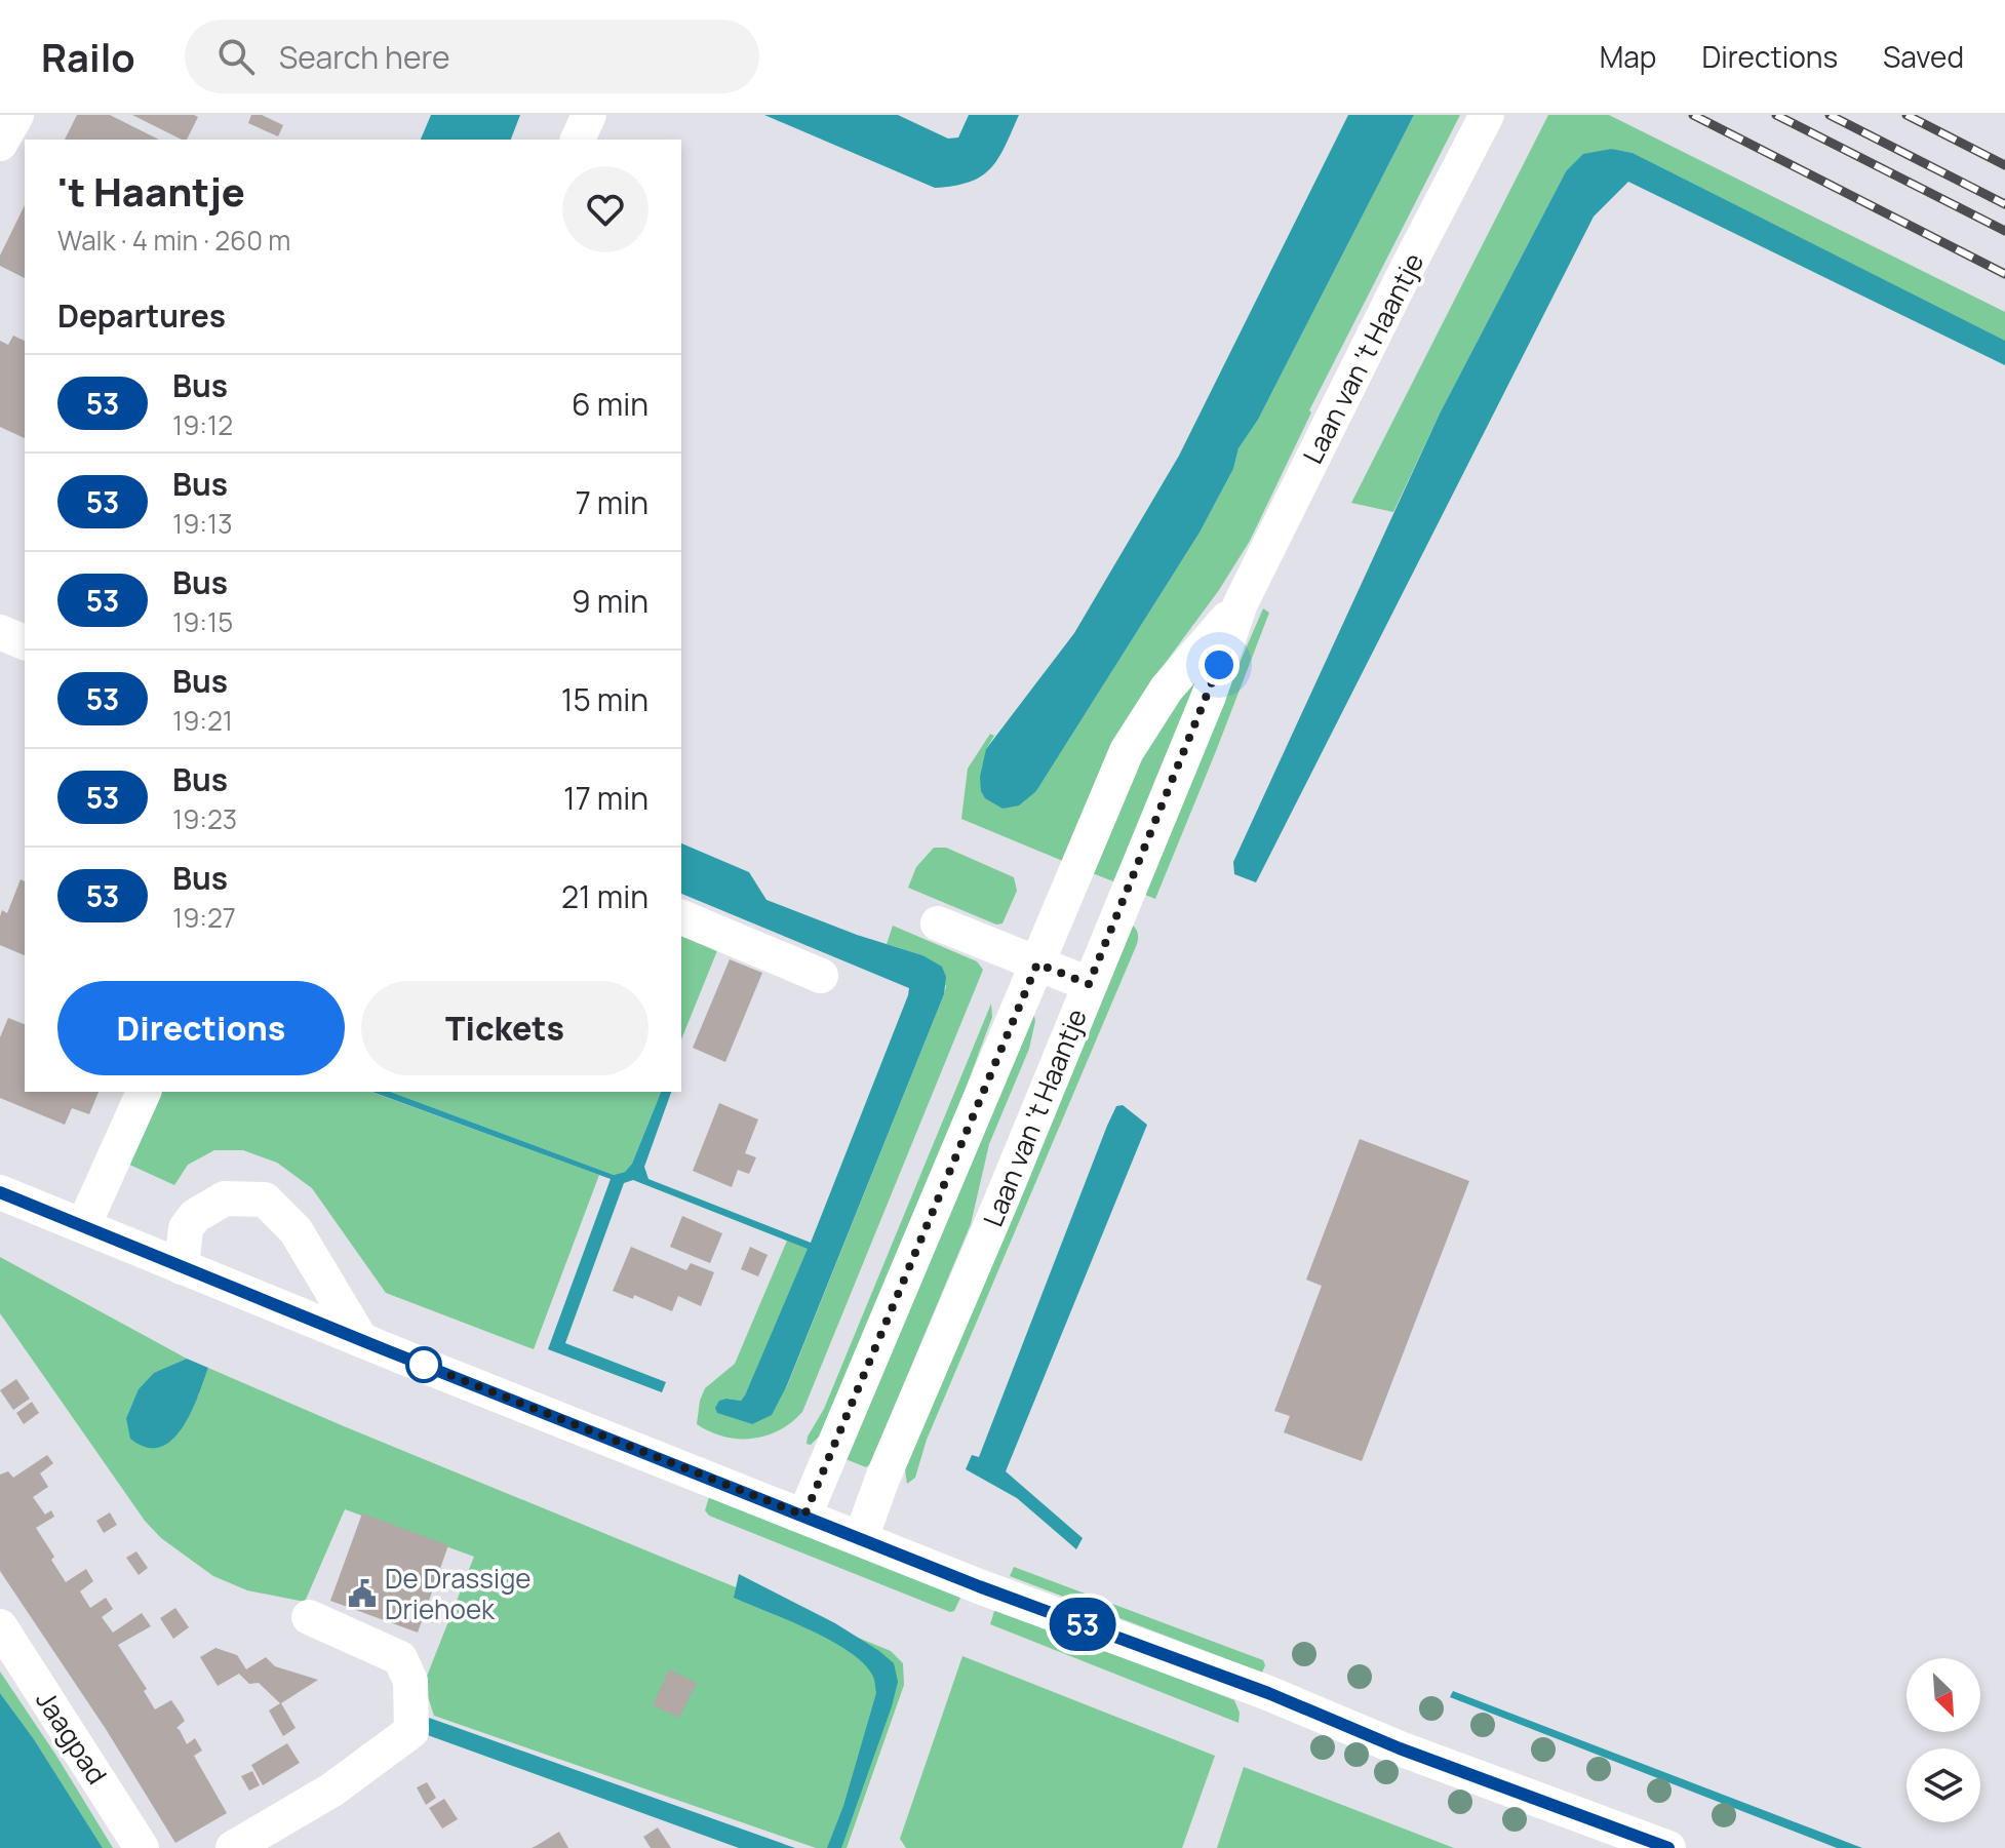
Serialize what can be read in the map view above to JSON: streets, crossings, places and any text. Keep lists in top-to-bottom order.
{
  "streets": {
    "street": ["Laan van 't Haantje", "Jaagpad"]
  },
  "places": {
    "public building": ["De Drassige Driehoek"]
  },
  "lines": ["bus line 53"],
  "north": "bottom right",
  "page": {
    "header": "Railo",
    "search": "Search here",
    "nav": ["Map", "Directions", "Saved"],
    "on_map": "53",
    "heading": [
      ["'t Haantje", "Walk · 4 min · 260 m"],
      "Departures"
    ],
    "list": [
      {
        "mark": "53",
        "name": "Bus",
        "note": "19:12",
        "value": "6 min"
      },
      {
        "mark": "53",
        "name": "Bus",
        "note": "19:13",
        "value": "7 min"
      },
      {
        "mark": "53",
        "name": "Bus",
        "note": "19:15",
        "value": "9 min"
      },
      {
        "mark": "53",
        "name": "Bus",
        "note": "19:21",
        "value": "15 min"
      },
      {
        "mark": "53",
        "name": "Bus",
        "note": "19:23",
        "value": "17 min"
      },
      {
        "mark": "53",
        "name": "Bus",
        "note": "19:27",
        "value": "21 min"
      }
    ],
    "buttons": ["Directions", "Tickets"]
  }
}
